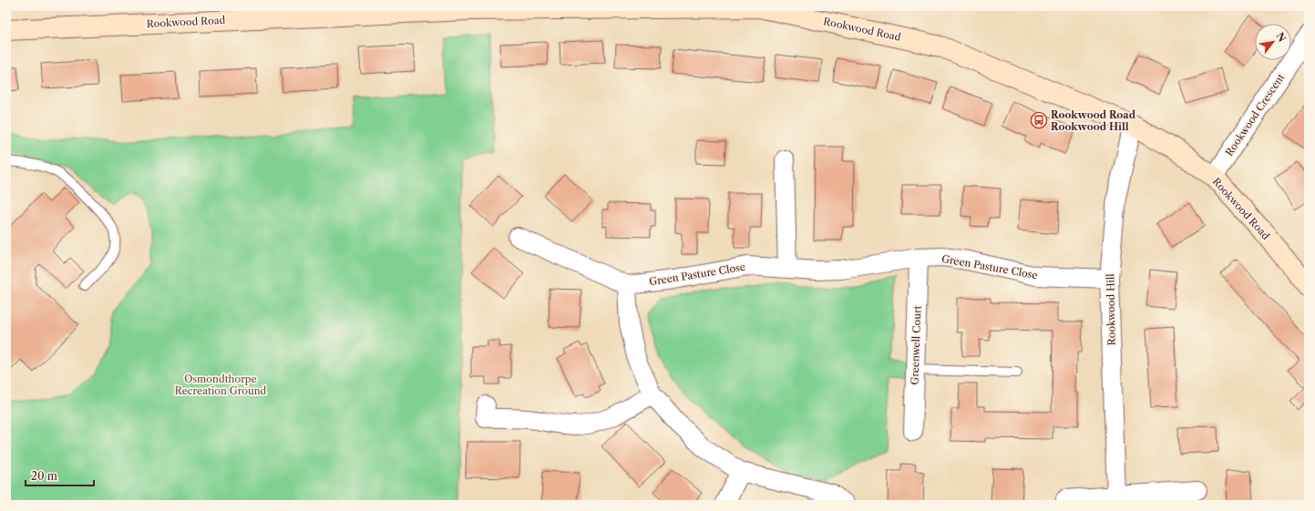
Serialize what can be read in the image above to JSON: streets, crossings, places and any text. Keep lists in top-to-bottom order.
{
  "streets": {
    "street": [
      "Rookwood Road",
      "Rookwood Crescent",
      "Green Pasture Close",
      "Rookwood Hill",
      "Greenwell Court"
    ]
  },
  "crossings": [
    ["Rookwood Road", "Rookwood Crescent"],
    ["Rookwood Road", "Rookwood Hill"],
    ["Green Pasture Close", "Rookwood Hill"],
    ["Green Pasture Close", "Greenwell Court"]
  ],
  "parks": ["Osmondthorpe Recreation Ground"],
  "places": {
    "bus stop": ["Rookwood Road Rookwood Hill"]
  },
  "scale_bar": "20 m",
  "north": "top right"
}
